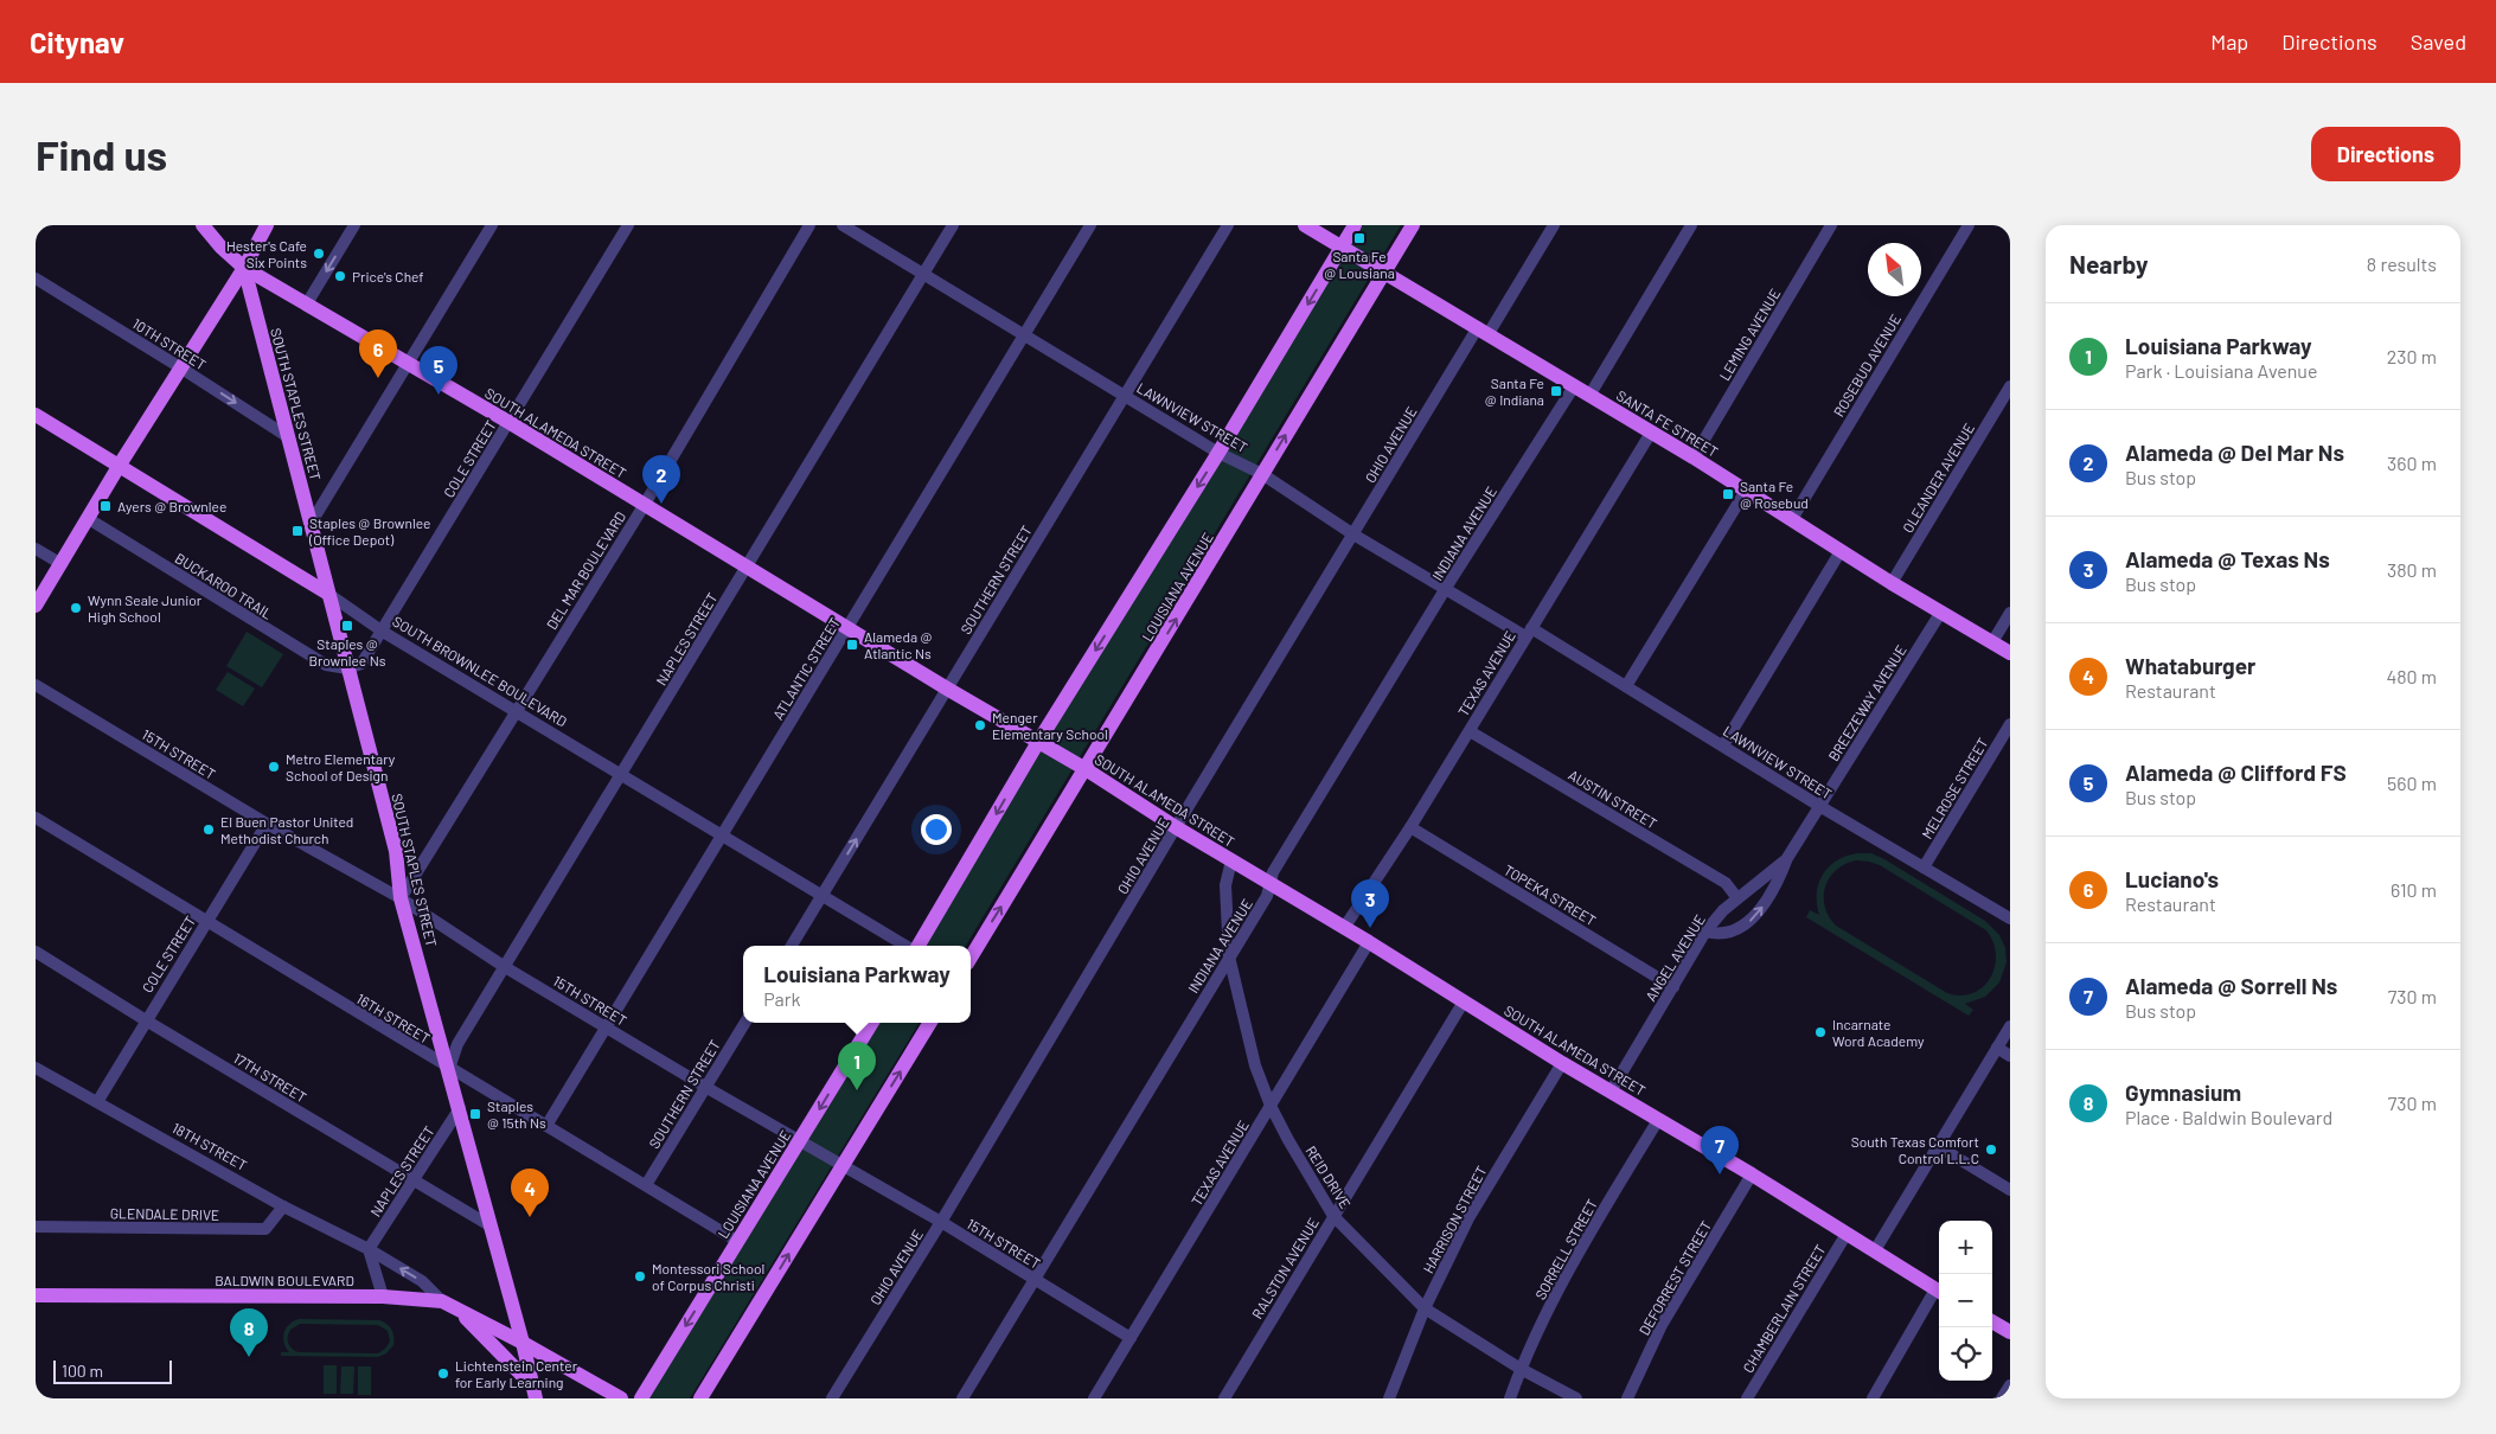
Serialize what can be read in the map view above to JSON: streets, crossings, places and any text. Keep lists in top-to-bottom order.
{
  "streets": {
    "main road": [
      "SOUTH STAPLES STREET",
      "SANTA FE STREET",
      "SOUTH ALAMEDA STREET",
      "LOUISIANA AVENUE",
      "SOUTH BROWNLEE BOULEVARD",
      "BALDWIN BOULEVARD"
    ],
    "street": [
      "LEMING AVENUE",
      "10TH STREET",
      "ROSEBUD AVENUE",
      "LAWNVIEW STREET",
      "OHIO AVENUE",
      "COLE STREET",
      "OLEANDER AVENUE",
      "INDIANA AVENUE",
      "DEL MAR BOULEVARD",
      "SOUTHERN STREET",
      "BUCKAROO TRAIL",
      "NAPLES STREET",
      "ATLANTIC STREET",
      "TEXAS AVENUE",
      "BREEZEWAY AVENUE",
      "15TH STREET",
      "MELROSE STREET",
      "AUSTIN STREET",
      "TOPEKA STREET",
      "ANGEL AVENUE",
      "16TH STREET",
      "17TH STREET",
      "18TH STREET",
      "REID DRIVE",
      "GLENDALE DRIVE",
      "HARRISON STREET",
      "SORRELL STREET",
      "RALSTON AVENUE",
      "DEFORREST STREET",
      "CHAMBERLAIN STREET"
    ]
  },
  "crossings": [
    ["LEMING AVENUE", "SANTA FE STREET"],
    ["10TH STREET", "SOUTH STAPLES STREET"],
    ["ROSEBUD AVENUE", "SANTA FE STREET"],
    ["SOUTH STAPLES STREET", "SOUTH ALAMEDA STREET"],
    ["SOUTH STAPLES STREET", "COLE STREET"],
    ["SOUTH STAPLES STREET", "DEL MAR BOULEVARD"],
    ["SOUTH STAPLES STREET", "BUCKAROO TRAIL"],
    ["SOUTH STAPLES STREET", "NAPLES STREET"],
    ["SOUTH STAPLES STREET", "SOUTH BROWNLEE BOULEVARD"],
    ["SOUTH STAPLES STREET", "15TH STREET"],
    ["SOUTH STAPLES STREET", "16TH STREET"],
    ["SOUTH STAPLES STREET", "17TH STREET"],
    ["SOUTH STAPLES STREET", "BALDWIN BOULEVARD"],
    ["LAWNVIEW STREET", "OHIO AVENUE"],
    ["LAWNVIEW STREET", "INDIANA AVENUE"],
    ["LAWNVIEW STREET", "SOUTHERN STREET"],
    ["LAWNVIEW STREET", "LOUISIANA AVENUE"],
    ["LAWNVIEW STREET", "NAPLES STREET"],
    ["LAWNVIEW STREET", "ATLANTIC STREET"],
    ["LAWNVIEW STREET", "TEXAS AVENUE"],
    ["LAWNVIEW STREET", "BREEZEWAY AVENUE"],
    ["LAWNVIEW STREET", "MELROSE STREET"],
    ["SANTA FE STREET", "OHIO AVENUE"],
    ["SANTA FE STREET", "OLEANDER AVENUE"],
    ["SANTA FE STREET", "INDIANA AVENUE"],
    ["SANTA FE STREET", "LOUISIANA AVENUE"],
    ["SANTA FE STREET", "TEXAS AVENUE"],
    ["SANTA FE STREET", "BREEZEWAY AVENUE"],
    ["SOUTH ALAMEDA STREET", "OHIO AVENUE"],
    ["SOUTH ALAMEDA STREET", "COLE STREET"],
    ["SOUTH ALAMEDA STREET", "INDIANA AVENUE"],
    ["SOUTH ALAMEDA STREET", "DEL MAR BOULEVARD"],
    ["SOUTH ALAMEDA STREET", "SOUTHERN STREET"],
    ["SOUTH ALAMEDA STREET", "LOUISIANA AVENUE"],
    ["SOUTH ALAMEDA STREET", "NAPLES STREET"],
    ["SOUTH ALAMEDA STREET", "ATLANTIC STREET"],
    ["SOUTH ALAMEDA STREET", "TEXAS AVENUE"],
    ["SOUTH ALAMEDA STREET", "ANGEL AVENUE"],
    ["SOUTH ALAMEDA STREET", "REID DRIVE"],
    ["SOUTH ALAMEDA STREET", "HARRISON STREET"],
    ["SOUTH ALAMEDA STREET", "SORRELL STREET"],
    ["SOUTH ALAMEDA STREET", "RALSTON AVENUE"],
    ["SOUTH ALAMEDA STREET", "DEFORREST STREET"],
    ["SOUTH ALAMEDA STREET", "CHAMBERLAIN STREET"],
    ["OHIO AVENUE", "15TH STREET"],
    ["COLE STREET", "BUCKAROO TRAIL"],
    ["COLE STREET", "SOUTH BROWNLEE BOULEVARD"],
    ["COLE STREET", "15TH STREET"],
    ["COLE STREET", "16TH STREET"],
    ["COLE STREET", "17TH STREET"],
    ["COLE STREET", "18TH STREET"],
    ["INDIANA AVENUE", "15TH STREET"],
    ["INDIANA AVENUE", "REID DRIVE"],
    ["DEL MAR BOULEVARD", "SOUTH BROWNLEE BOULEVARD"],
    ["DEL MAR BOULEVARD", "15TH STREET"],
    ["SOUTHERN STREET", "SOUTH BROWNLEE BOULEVARD"],
    ["SOUTHERN STREET", "15TH STREET"],
    ["SOUTHERN STREET", "16TH STREET"],
    ["LOUISIANA AVENUE", "15TH STREET"],
    ["LOUISIANA AVENUE", "16TH STREET"],
    ["NAPLES STREET", "SOUTH BROWNLEE BOULEVARD"],
    ["NAPLES STREET", "15TH STREET"],
    ["NAPLES STREET", "16TH STREET"],
    ["NAPLES STREET", "17TH STREET"],
    ["NAPLES STREET", "18TH STREET"],
    ["ATLANTIC STREET", "SOUTH BROWNLEE BOULEVARD"],
    ["ATLANTIC STREET", "15TH STREET"],
    ["ATLANTIC STREET", "16TH STREET"],
    ["TEXAS AVENUE", "15TH STREET"],
    ["TEXAS AVENUE", "AUSTIN STREET"],
    ["TEXAS AVENUE", "TOPEKA STREET"],
    ["TEXAS AVENUE", "REID DRIVE"],
    ["BREEZEWAY AVENUE", "ANGEL AVENUE"],
    ["AUSTIN STREET", "ANGEL AVENUE"],
    ["TOPEKA STREET", "ANGEL AVENUE"],
    ["18TH STREET", "GLENDALE DRIVE"],
    ["18TH STREET", "BALDWIN BOULEVARD"],
    ["REID DRIVE", "HARRISON STREET"],
    ["REID DRIVE", "SORRELL STREET"],
    ["REID DRIVE", "RALSTON AVENUE"]
  ],
  "one_way": ["10TH STREET"],
  "places": {
    "transit": [
      "Santa Fe @ Lousiana",
      "Santa Fe @ Indiana",
      "Santa Fe @ Rosebud",
      "Ayers @ Brownlee",
      "Staples @ Brownlee (Office Depot)",
      "Staples @ Brownlee Ns",
      "Alameda @ Atlantic Ns",
      "Staples @ 15th Ns"
    ],
    "other": [
      "Hester's Cafe Six Points",
      "Price's Chef",
      "Wynn Seale Junior High School",
      "Menger Elementary School",
      "Metro Elementary School of Design",
      "El Buen Pastor United Methodist Church",
      "Incarnate Word Academy",
      "South Texas Comfort Control L.L.C",
      "Montessori School of Corpus Christi",
      "Lichtenstein Center for Early Learning"
    ]
  },
  "scale_bar": "100 m",
  "north": "top left",
  "page": {
    "header": "Citynav",
    "nav": ["Map", "Directions", "Saved"],
    "buttons": "Directions",
    "title": "Find us",
    "heading": ["Nearby", "8 results"],
    "list": [
      {
        "mark": "1",
        "name": "Louisiana Parkway",
        "note": "Park · Louisiana Avenue",
        "value": "230 m"
      },
      {
        "mark": "2",
        "name": "Alameda @ Del Mar Ns",
        "note": "Bus stop",
        "value": "360 m"
      },
      {
        "mark": "3",
        "name": "Alameda @ Texas Ns",
        "note": "Bus stop",
        "value": "380 m"
      },
      {
        "mark": "4",
        "name": "Whataburger",
        "note": "Restaurant",
        "value": "480 m"
      },
      {
        "mark": "5",
        "name": "Alameda @ Clifford FS",
        "note": "Bus stop",
        "value": "560 m"
      },
      {
        "mark": "6",
        "name": "Luciano's",
        "note": "Restaurant",
        "value": "610 m"
      },
      {
        "mark": "7",
        "name": "Alameda @ Sorrell Ns",
        "note": "Bus stop",
        "value": "730 m"
      },
      {
        "mark": "8",
        "name": "Gymnasium",
        "note": "Place · Baldwin Boulevard",
        "value": "730 m"
      }
    ],
    "pins": [
      "6",
      "5",
      "2",
      "3",
      "1",
      "7",
      "4",
      "8"
    ],
    "popup": ["Louisiana Parkway", "Park"],
    "map_buttons": ["+", "−"],
    "scale": "100 m"
  }
}
